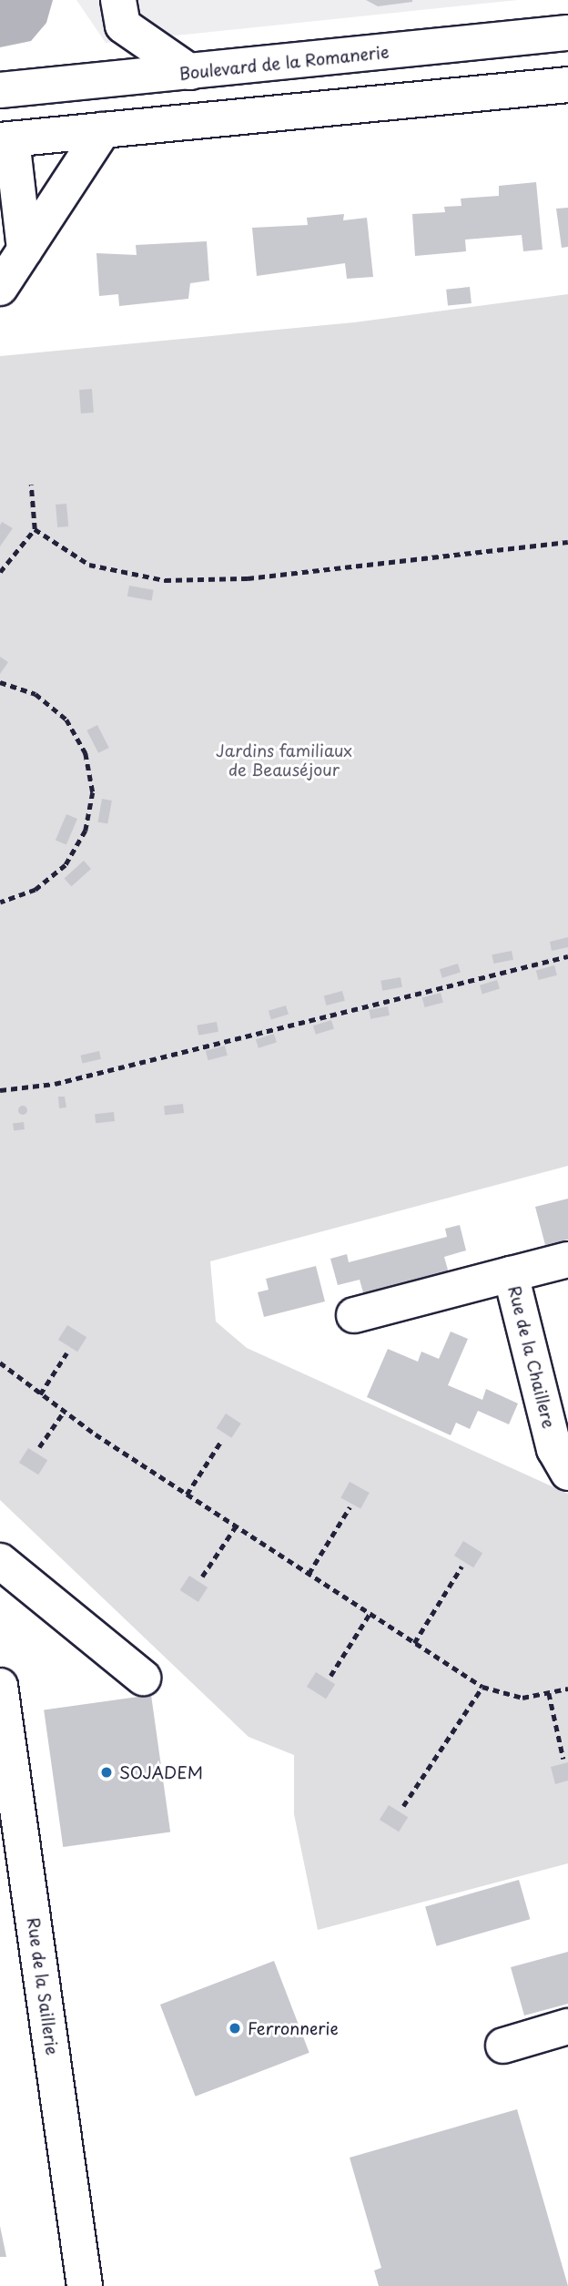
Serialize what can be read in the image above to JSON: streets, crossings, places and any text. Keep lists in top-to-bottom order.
{
  "streets": {
    "street": ["Boulevard de la Romanerie", "Rue de la Chaillere", "Rue de la Saillerie"]
  },
  "parks": ["Jardins familiaux de Beauséjour"],
  "places": ["SOJADEM", "Ferronnerie"]
}
